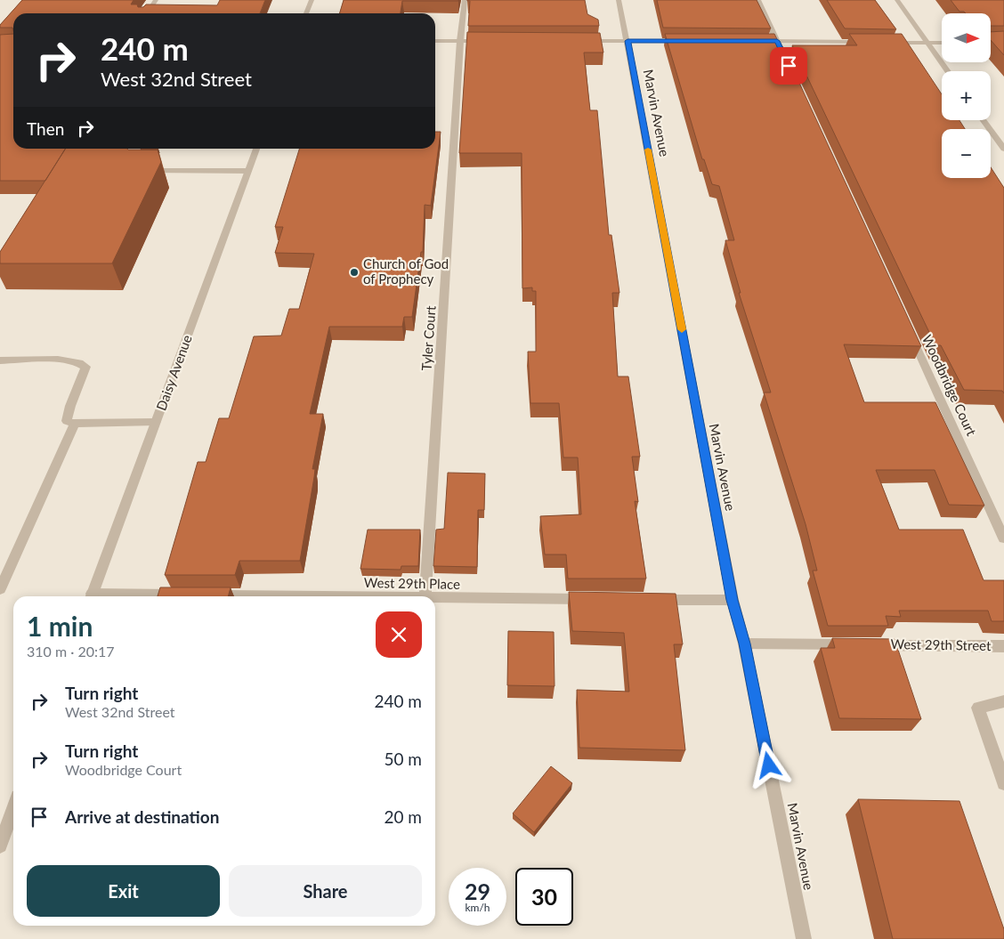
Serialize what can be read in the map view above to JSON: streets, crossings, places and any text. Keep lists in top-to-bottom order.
{
  "streets": {
    "street": [
      "Marvin Avenue",
      "Tyler Court",
      "Daisy Avenue",
      "Woodbridge Court",
      "West 29th Place",
      "West 29th Street"
    ]
  },
  "crossings": [
    ["Marvin Avenue", "West 29th Street"]
  ],
  "places": ["Church of God of Prophecy"],
  "north": "right",
  "page": {
    "map_buttons": ["+", "−"],
    "turn": ["240 m", "West 32nd Street"],
    "then": "Then",
    "heading": ["1 min", "310 m · 20:17"],
    "list": [
      {
        "name": "Turn right",
        "note": "West 32nd Street",
        "value": "240 m"
      },
      {
        "name": "Turn right",
        "note": "Woodbridge Court",
        "value": "50 m"
      },
      {
        "name": "Arrive at destination",
        "value": "20 m"
      }
    ],
    "buttons": ["Exit", "Share"],
    "speed": "29 km/h",
    "limit": "30"
  }
}
